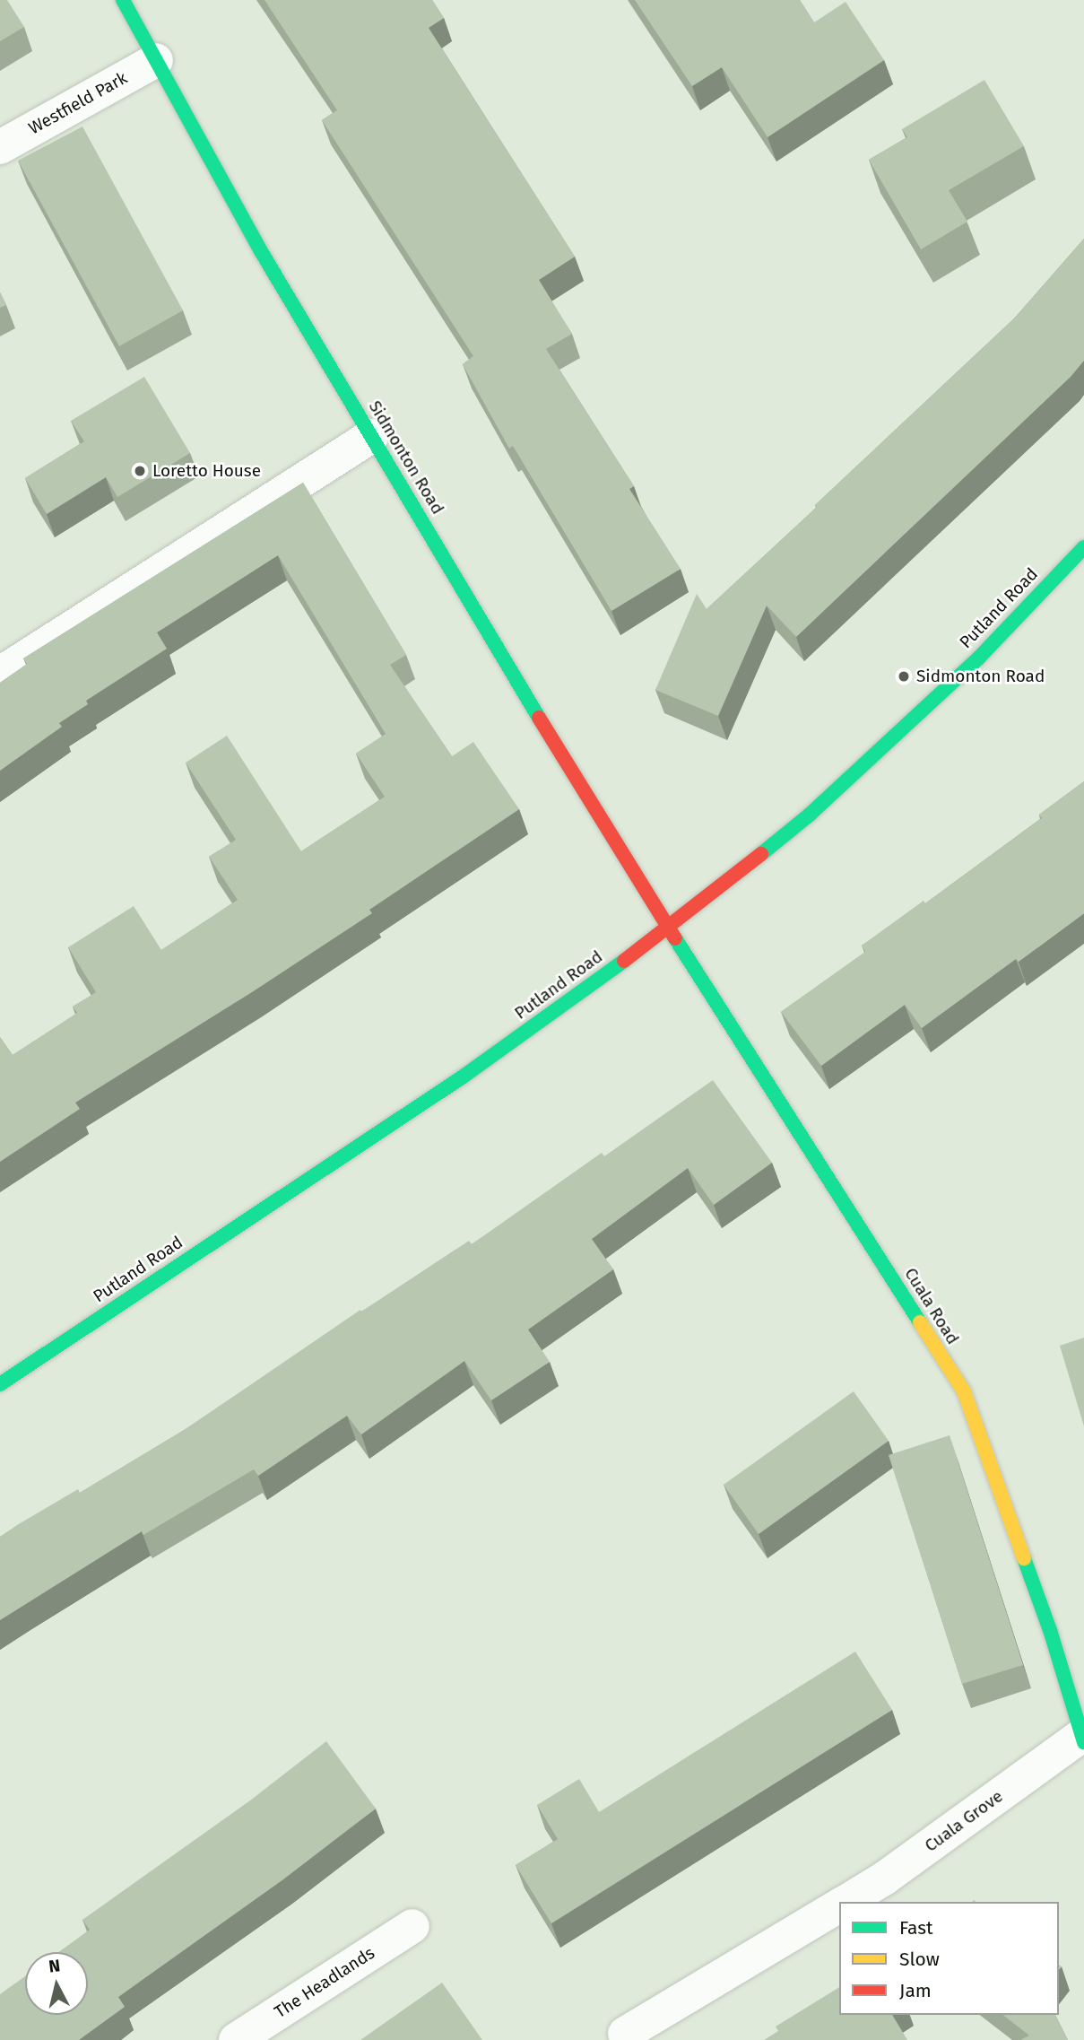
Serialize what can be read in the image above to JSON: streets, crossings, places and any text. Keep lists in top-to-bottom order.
{
  "streets": {
    "street": [
      "Westfield Park",
      "Sidmonton Road",
      "Putland Road",
      "Cuala Road",
      "Cuala Grove",
      "The Headlands"
    ]
  },
  "crossings": [
    ["Westfield Park", "Sidmonton Road"],
    ["Sidmonton Road", "Putland Road"],
    ["Sidmonton Road", "Cuala Road"],
    ["Putland Road", "Cuala Road"],
    ["Cuala Road", "Cuala Grove"]
  ],
  "places": ["Loretto House", "Sidmonton Road"],
  "legend": ["Fast", "Slow", "Jam"],
  "north": "top"
}
